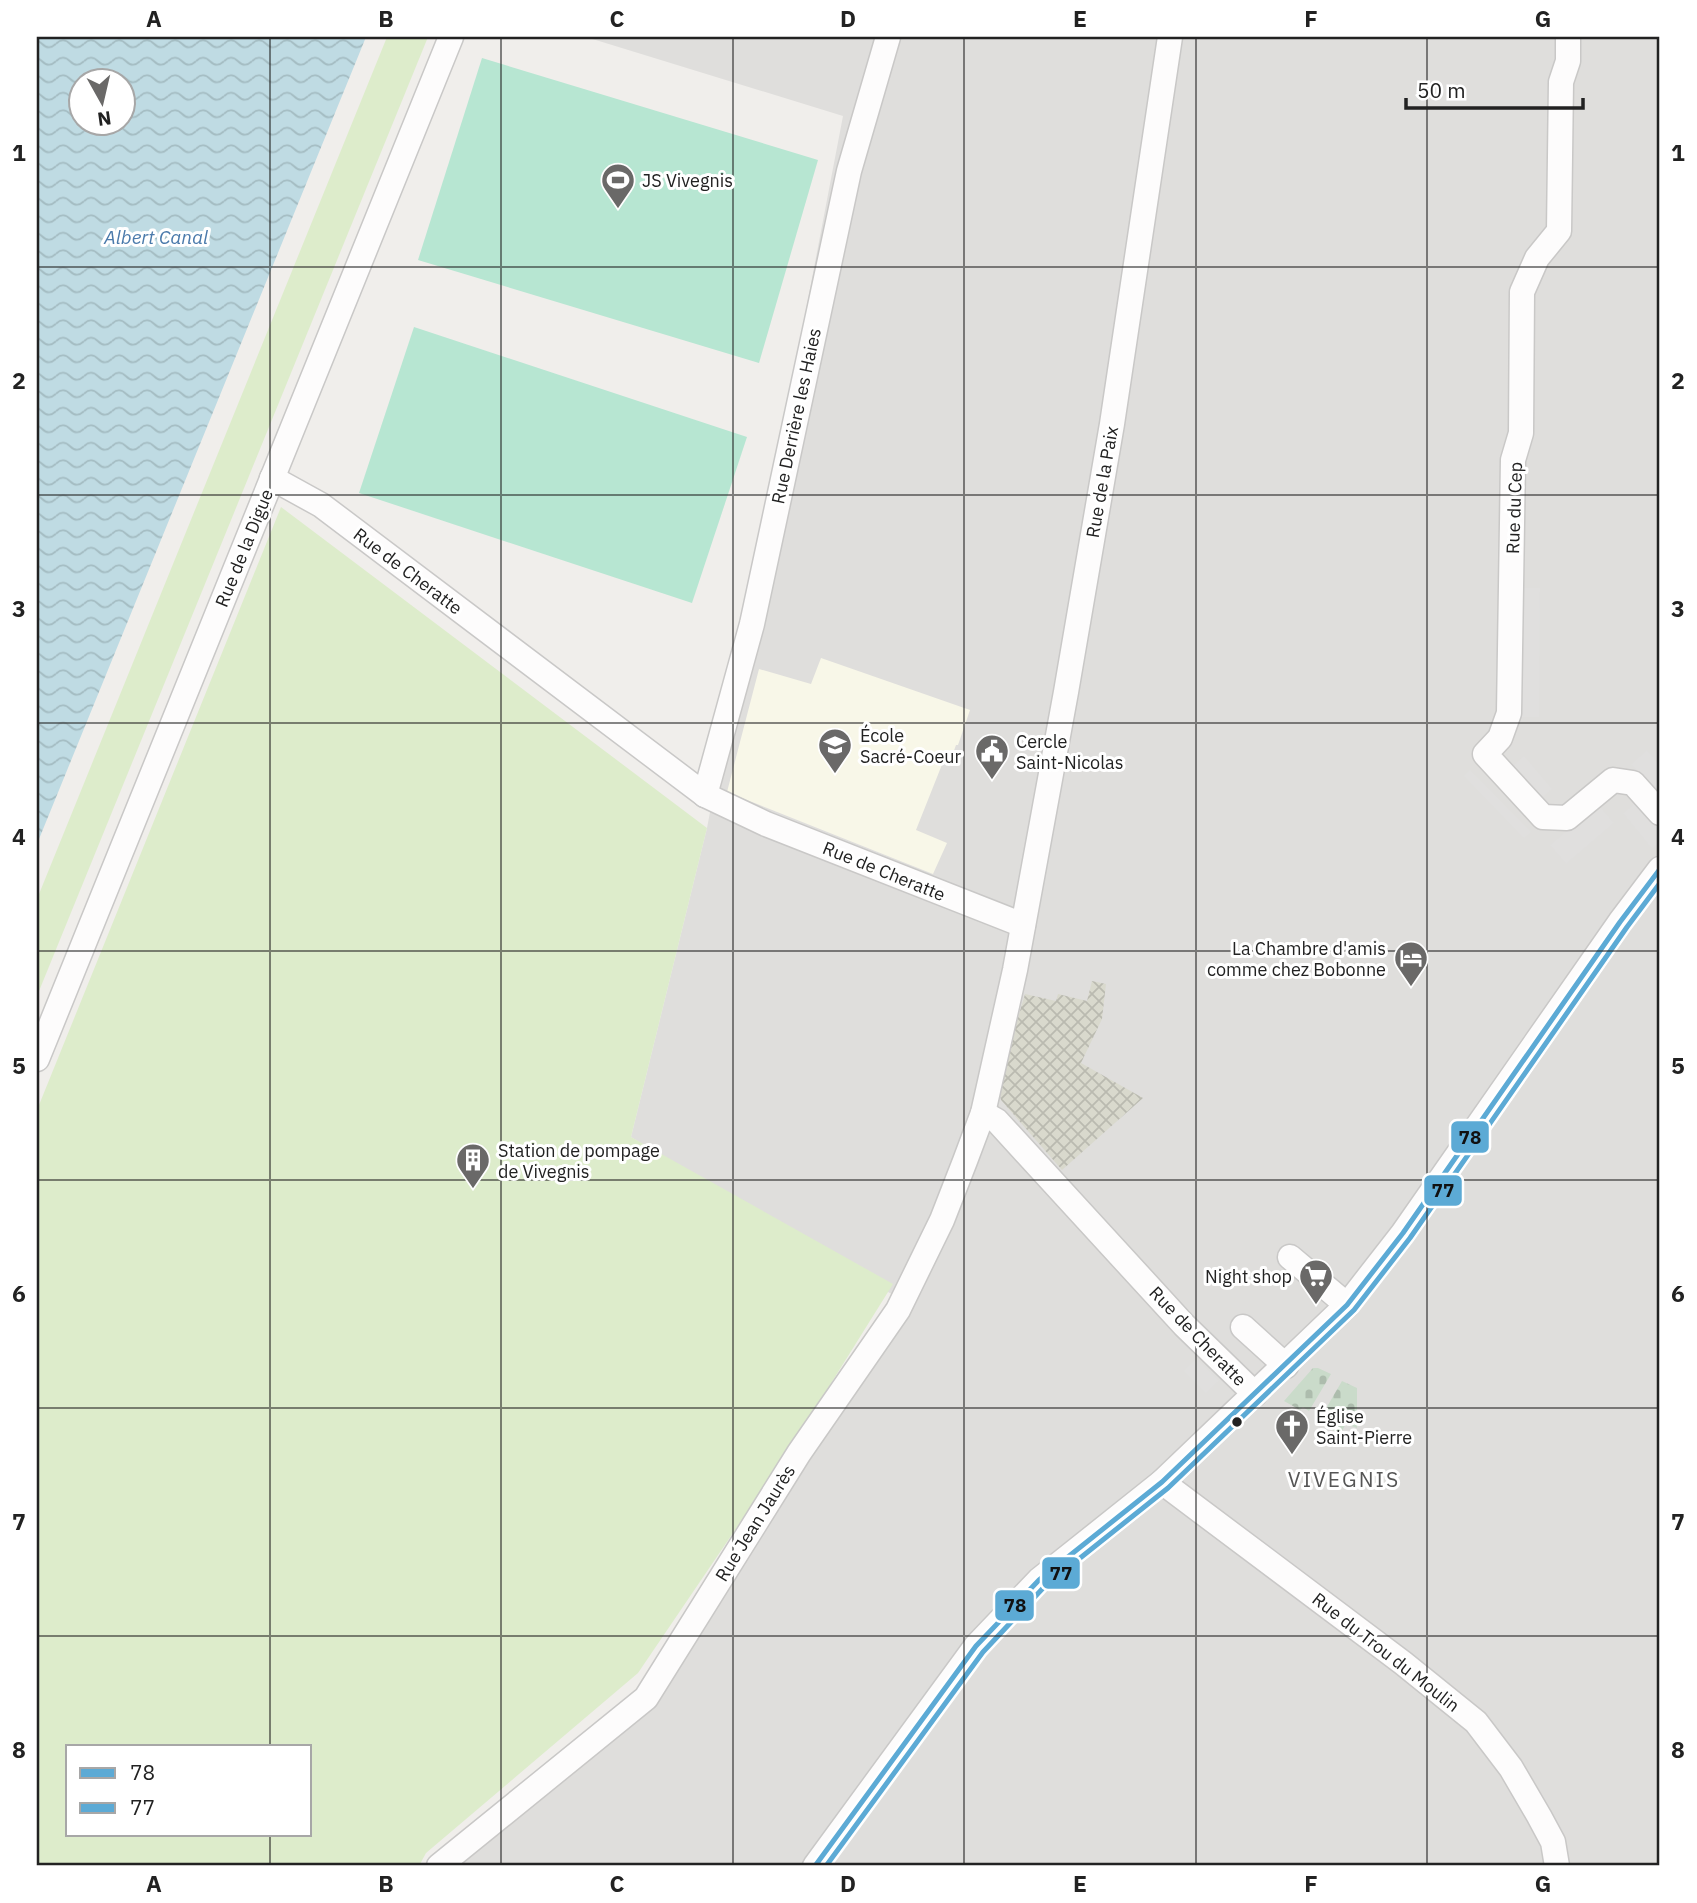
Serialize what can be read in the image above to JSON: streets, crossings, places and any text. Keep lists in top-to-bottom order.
{
  "streets": {
    "street": [
      "Rue Derrière les Haies",
      "Rue de la Paix",
      "Rue du Cep",
      "Rue de la Digue",
      "Rue de Cheratte",
      "Rue Jean Jaurès",
      "Rue du Trou du Moulin"
    ]
  },
  "crossings": [
    ["Rue Derrière les Haies", "Rue de Cheratte"],
    ["Rue de la Paix", "Rue de Cheratte"],
    ["Rue de la Digue", "Rue de Cheratte"],
    ["Rue de Cheratte", "Rue Jean Jaurès"]
  ],
  "districts": ["VIVEGNIS"],
  "water": ["Albert Canal"],
  "places": {
    "sports": ["JS Vivegnis"],
    "school or university": ["École Sacré-Coeur"],
    "public building": ["Cercle Saint-Nicolas"],
    "hotel": ["La Chambre d'amis comme chez Bobonne"],
    "building": ["Station de pompage de Vivegnis"],
    "supermarket": ["Night shop"],
    "church": ["Église Saint-Pierre"]
  },
  "lines": ["transit line 78", "transit line 77"],
  "legend": ["78", "77"],
  "scale_bar": "50 m",
  "north": "bottom",
  "grid": {
    "columns": [
      "A",
      "B",
      "C",
      "D",
      "E",
      "F",
      "G"
    ],
    "rows": [
      "1",
      "2",
      "3",
      "4",
      "5",
      "6",
      "7",
      "8"
    ]
  }
}
